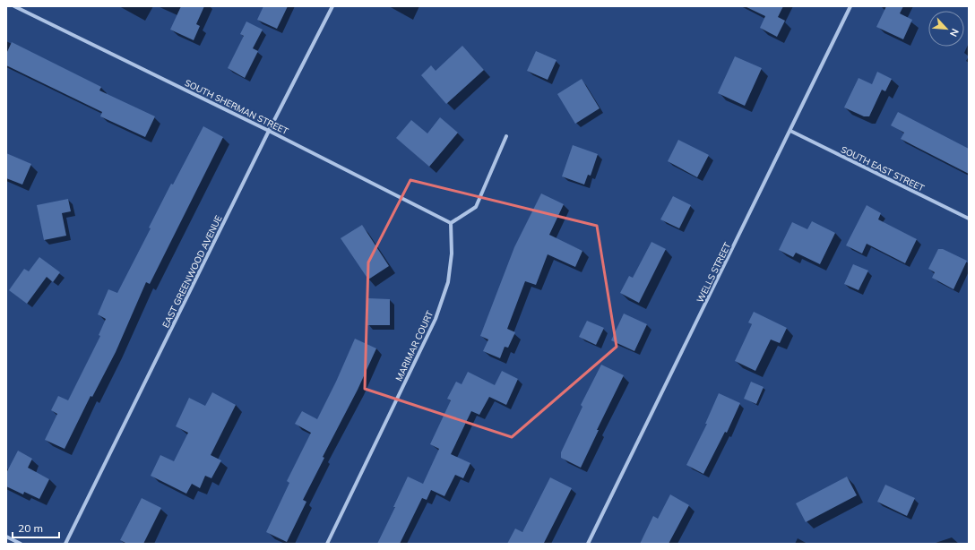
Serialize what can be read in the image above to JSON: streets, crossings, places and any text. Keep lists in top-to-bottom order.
{
  "streets": {
    "street": [
      "SOUTH SHERMAN STREET",
      "SOUTH EAST STREET",
      "EAST GREENWOOD AVENUE",
      "WELLS STREET",
      "MARIMAR COURT"
    ]
  },
  "crossings": [
    ["SOUTH SHERMAN STREET", "EAST GREENWOOD AVENUE"],
    ["SOUTH SHERMAN STREET", "MARIMAR COURT"],
    ["SOUTH EAST STREET", "WELLS STREET"]
  ],
  "scale_bar": "20 m",
  "north": "bottom right"
}
